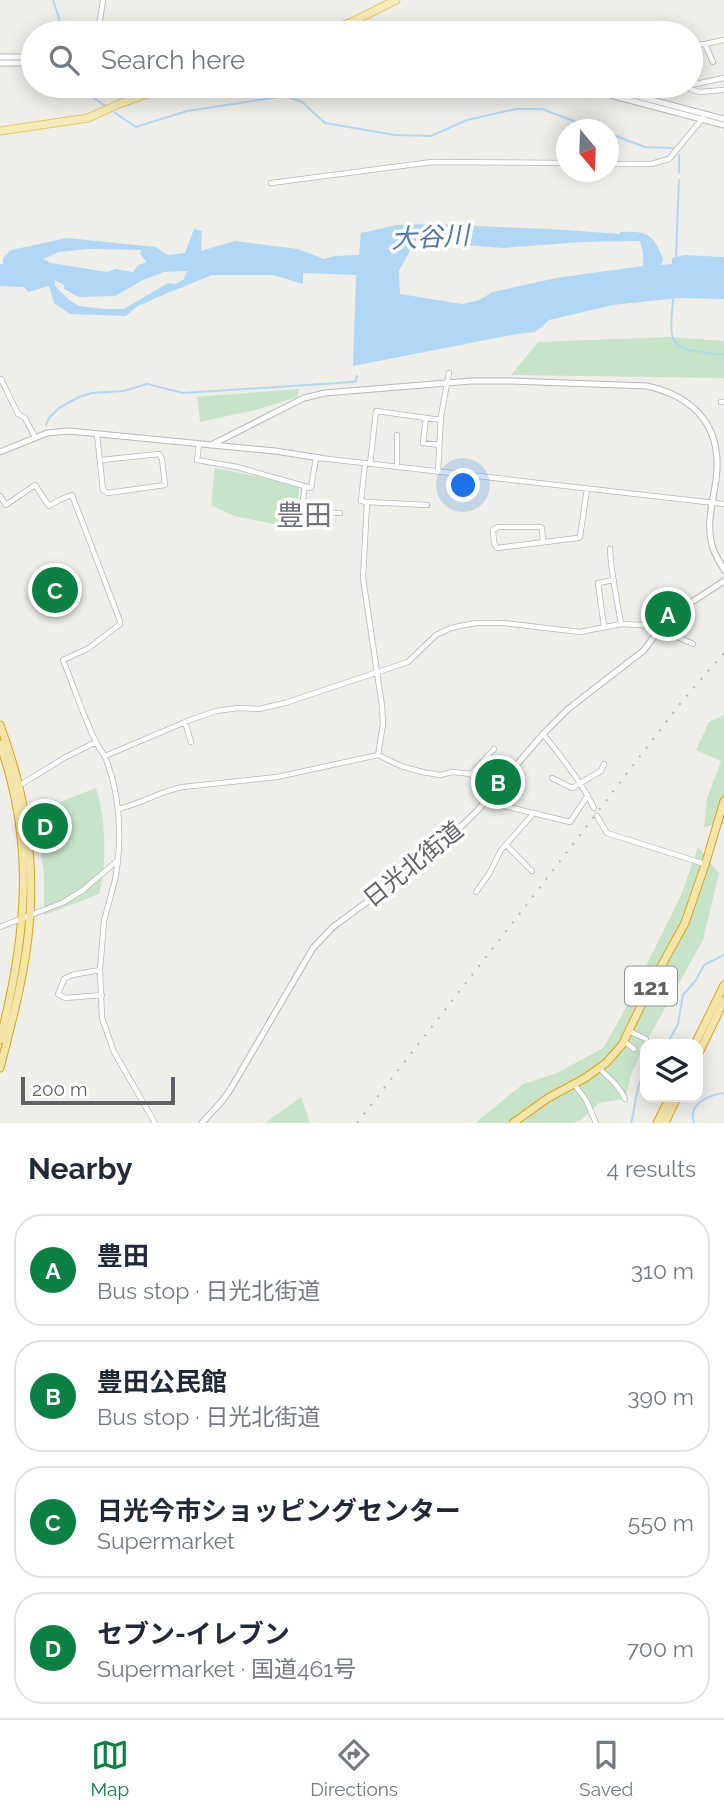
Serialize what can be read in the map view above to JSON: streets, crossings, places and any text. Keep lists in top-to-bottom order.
{
  "streets": {
    "highway": ["121"],
    "street": ["日光北街道"]
  },
  "districts": ["豊田"],
  "water": ["大谷川"],
  "scale_bar": "200 m",
  "north": "bottom",
  "page": {
    "search": "Search here",
    "pins": [
      "C",
      "A",
      "B",
      "D"
    ],
    "scale": "200 m",
    "heading": ["Nearby", "4 results"],
    "list": [
      {
        "mark": "A",
        "name": "豊田",
        "note": "Bus stop · 日光北街道",
        "value": "310 m"
      },
      {
        "mark": "B",
        "name": "豊田公民館",
        "note": "Bus stop · 日光北街道",
        "value": "390 m"
      },
      {
        "mark": "C",
        "name": "日光今市ショッピングセンター",
        "note": "Supermarket",
        "value": "550 m"
      },
      {
        "mark": "D",
        "name": "セブン-イレブン",
        "note": "Supermarket · 国道461号",
        "value": "700 m"
      }
    ],
    "nav": ["Map", "Directions", "Saved"]
  }
}
